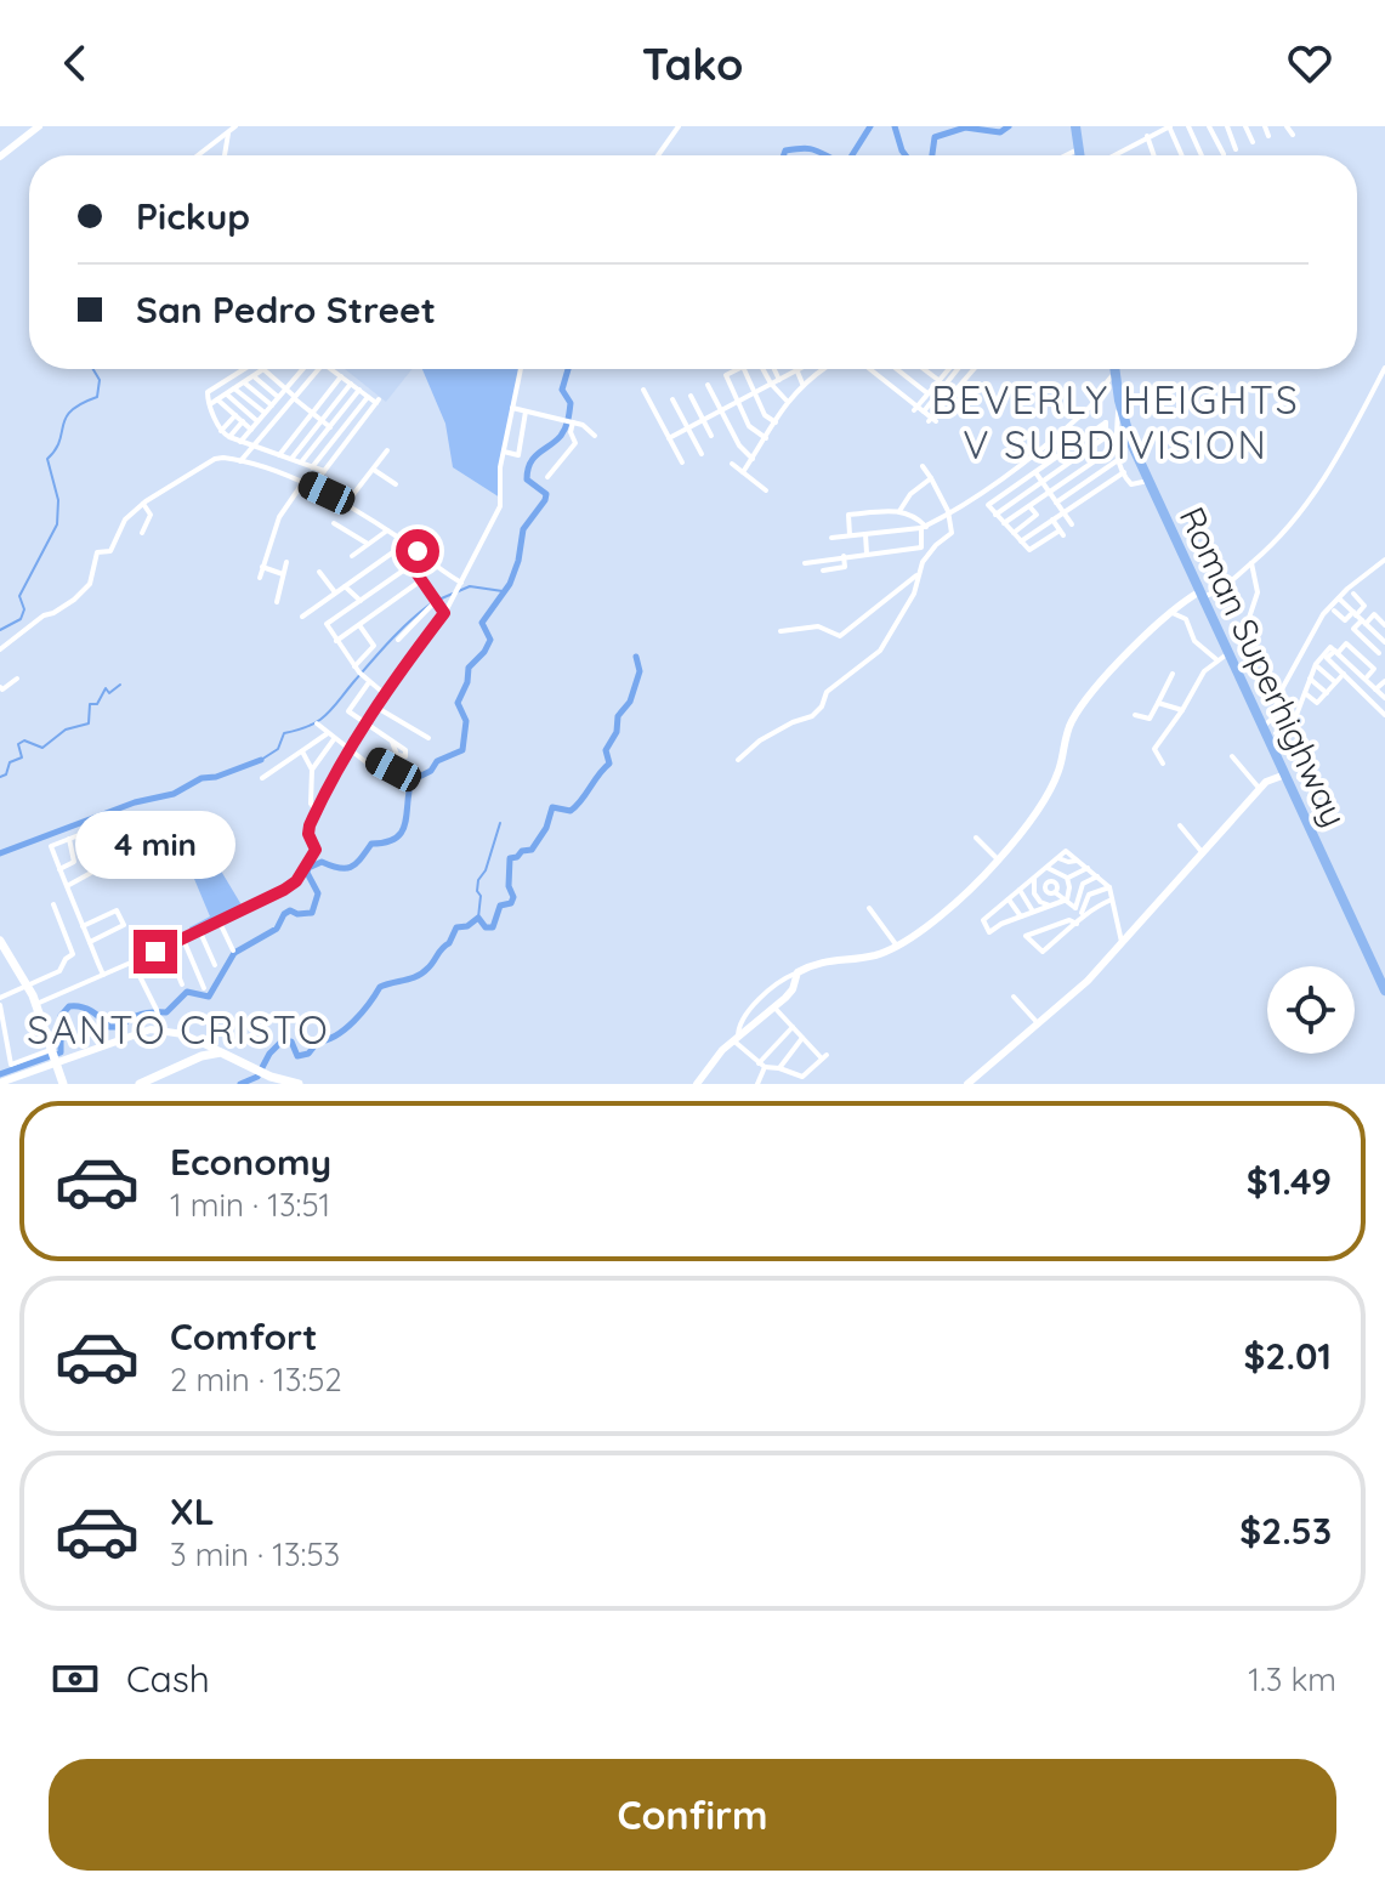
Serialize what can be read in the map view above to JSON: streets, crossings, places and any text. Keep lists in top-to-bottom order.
{
  "streets": {
    "main road": ["Roman Superhighway"]
  },
  "districts": ["BEVERLY HEIGHTS V SUBDIVISION", "SANTO CRISTO"],
  "page": {
    "header": "Tako",
    "banner": ["Pickup", "San Pedro Street"],
    "bubble": "4 min",
    "list": [
      {
        "name": "Economy",
        "note": "1 min · 13:51",
        "value": "$1.49"
      },
      {
        "name": "Comfort",
        "note": "2 min · 13:52",
        "value": "$2.01"
      },
      {
        "name": "XL",
        "note": "3 min · 13:53",
        "value": "$2.53"
      }
    ],
    "pay": ["Cash", "1.3 km"],
    "buttons": "Confirm"
  }
}
